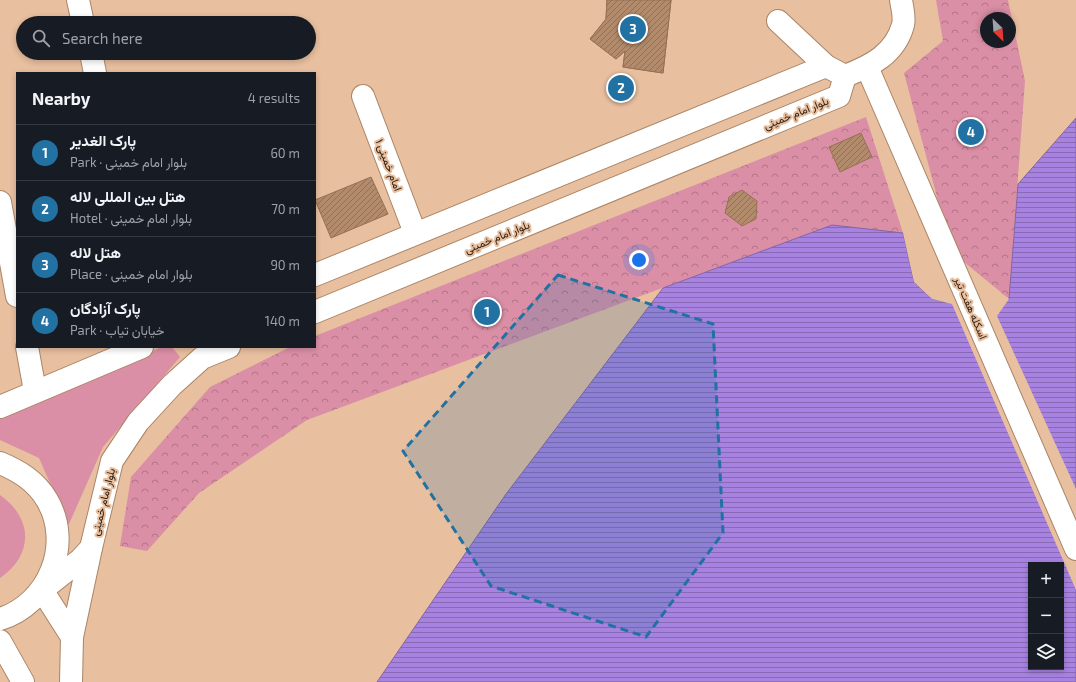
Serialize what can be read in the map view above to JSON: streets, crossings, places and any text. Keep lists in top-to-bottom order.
{
  "streets": {
    "main road": ["بلوار امام خمینی", "امام خمینی ۱", "اسکله هفت تیر"]
  },
  "north": "bottom right",
  "page": {
    "pins": [
      "3",
      "2",
      "4",
      "1"
    ],
    "search": "Search here",
    "heading": ["Nearby", "4 results"],
    "list": [
      {
        "mark": "1",
        "name": "پارک الغدیر",
        "note": "Park · بلوار امام خمینی",
        "value": "60 m"
      },
      {
        "mark": "2",
        "name": "هتل بین المللی لاله",
        "note": "Hotel · بلوار امام خمینی",
        "value": "70 m"
      },
      {
        "mark": "3",
        "name": "هتل لاله",
        "note": "Place · بلوار امام خمینی",
        "value": "90 m"
      },
      {
        "mark": "4",
        "name": "پارک آزادگان",
        "note": "Park · خیابان تیاب",
        "value": "140 m"
      }
    ],
    "map_buttons": ["+", "−"]
  }
}
